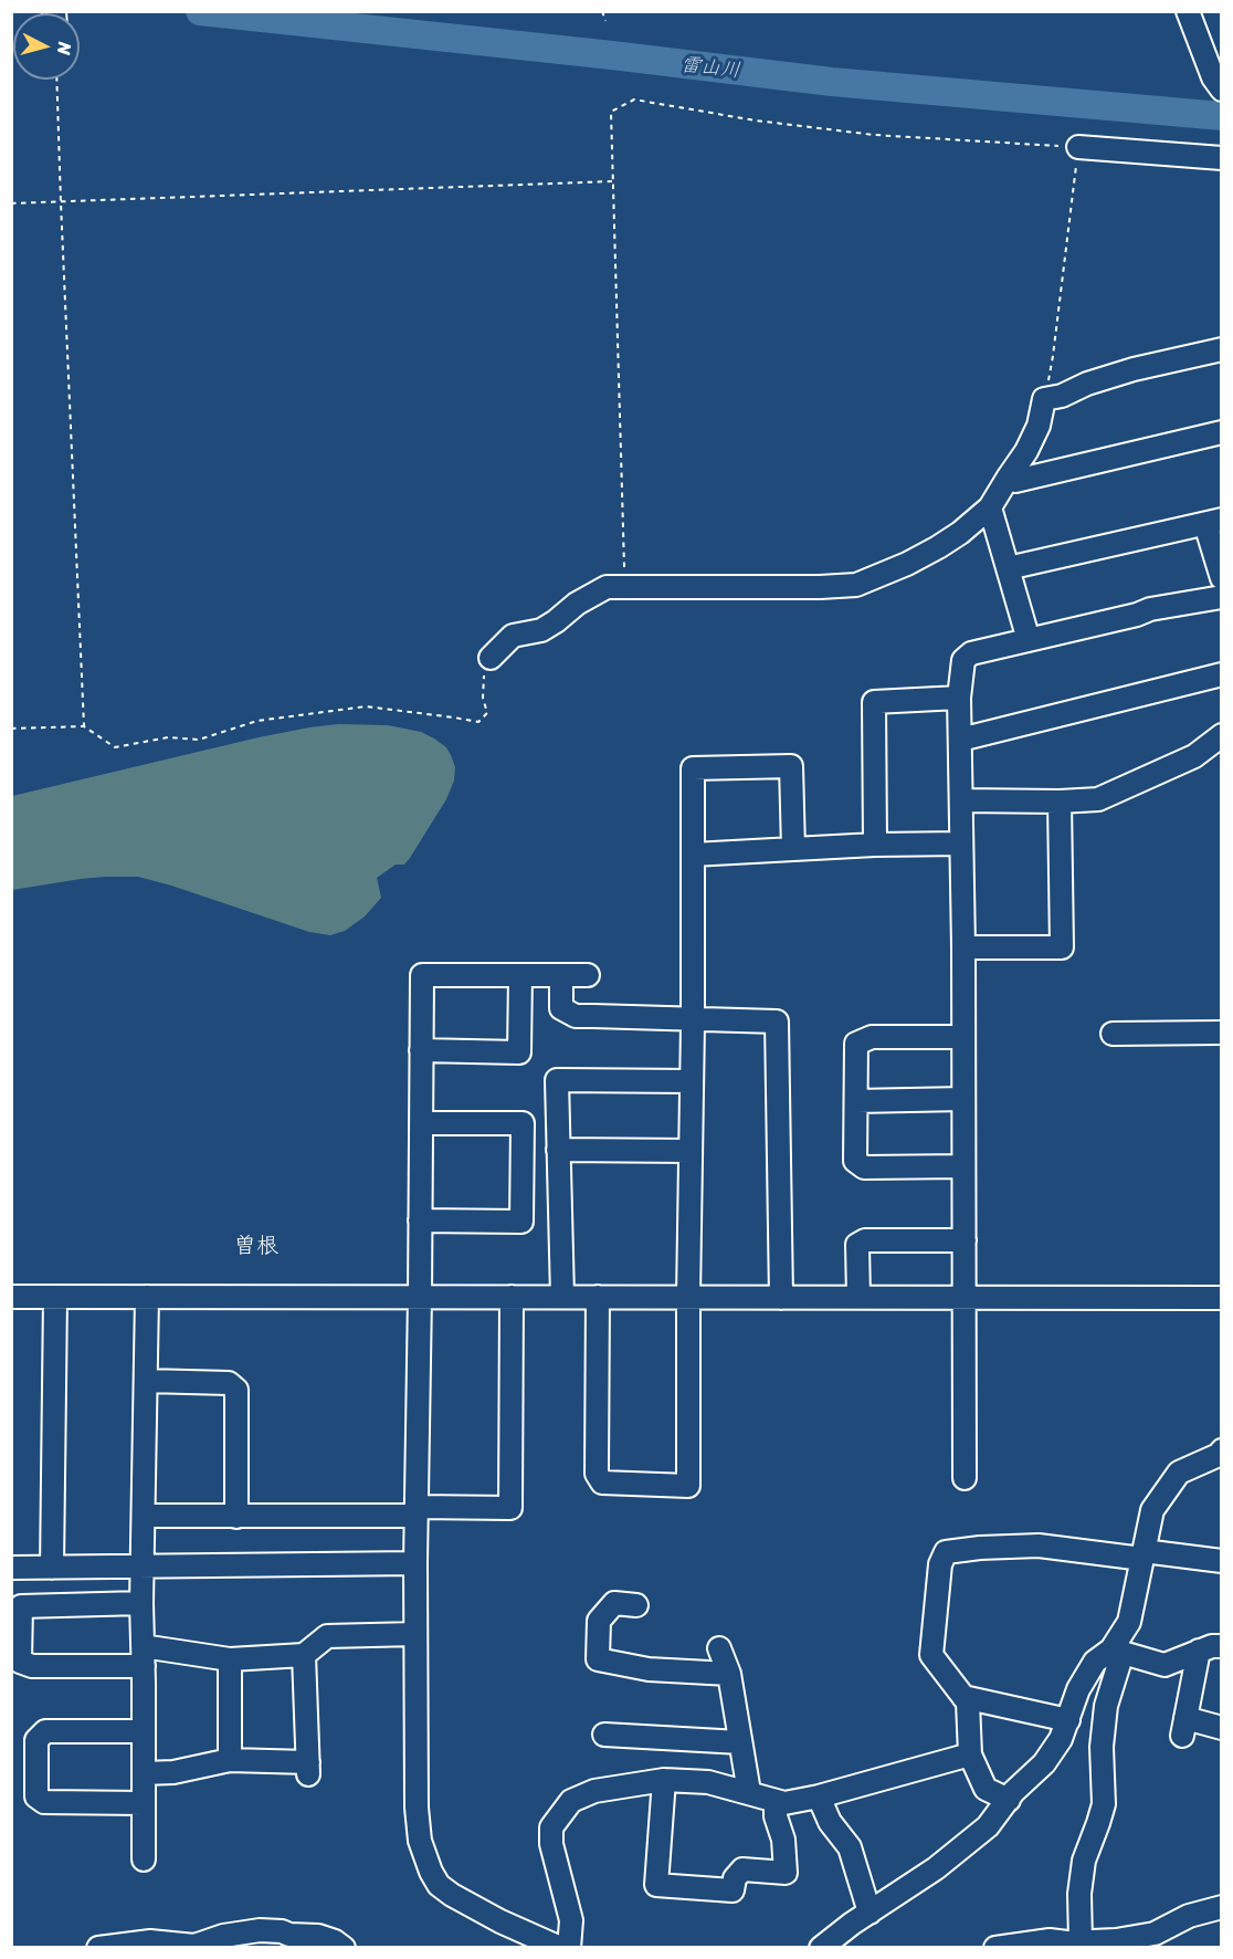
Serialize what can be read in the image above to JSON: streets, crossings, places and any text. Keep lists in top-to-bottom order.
{
  "districts": ["曽根"],
  "water": ["雷山川"],
  "north": "right"
}
